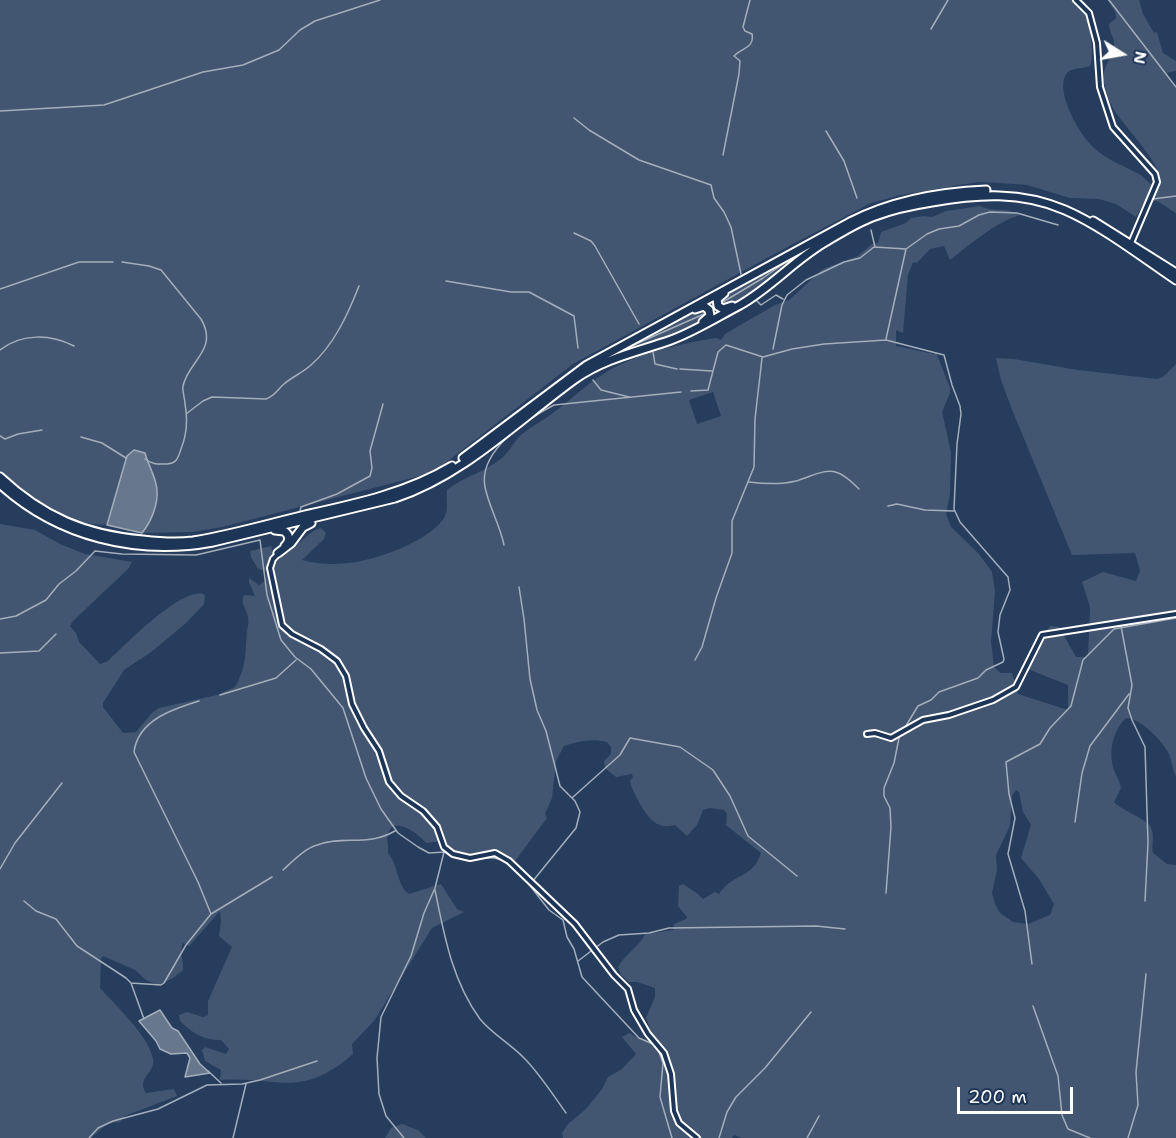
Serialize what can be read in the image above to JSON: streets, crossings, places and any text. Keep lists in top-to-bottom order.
{
  "scale_bar": "200 m",
  "north": "right"
}
